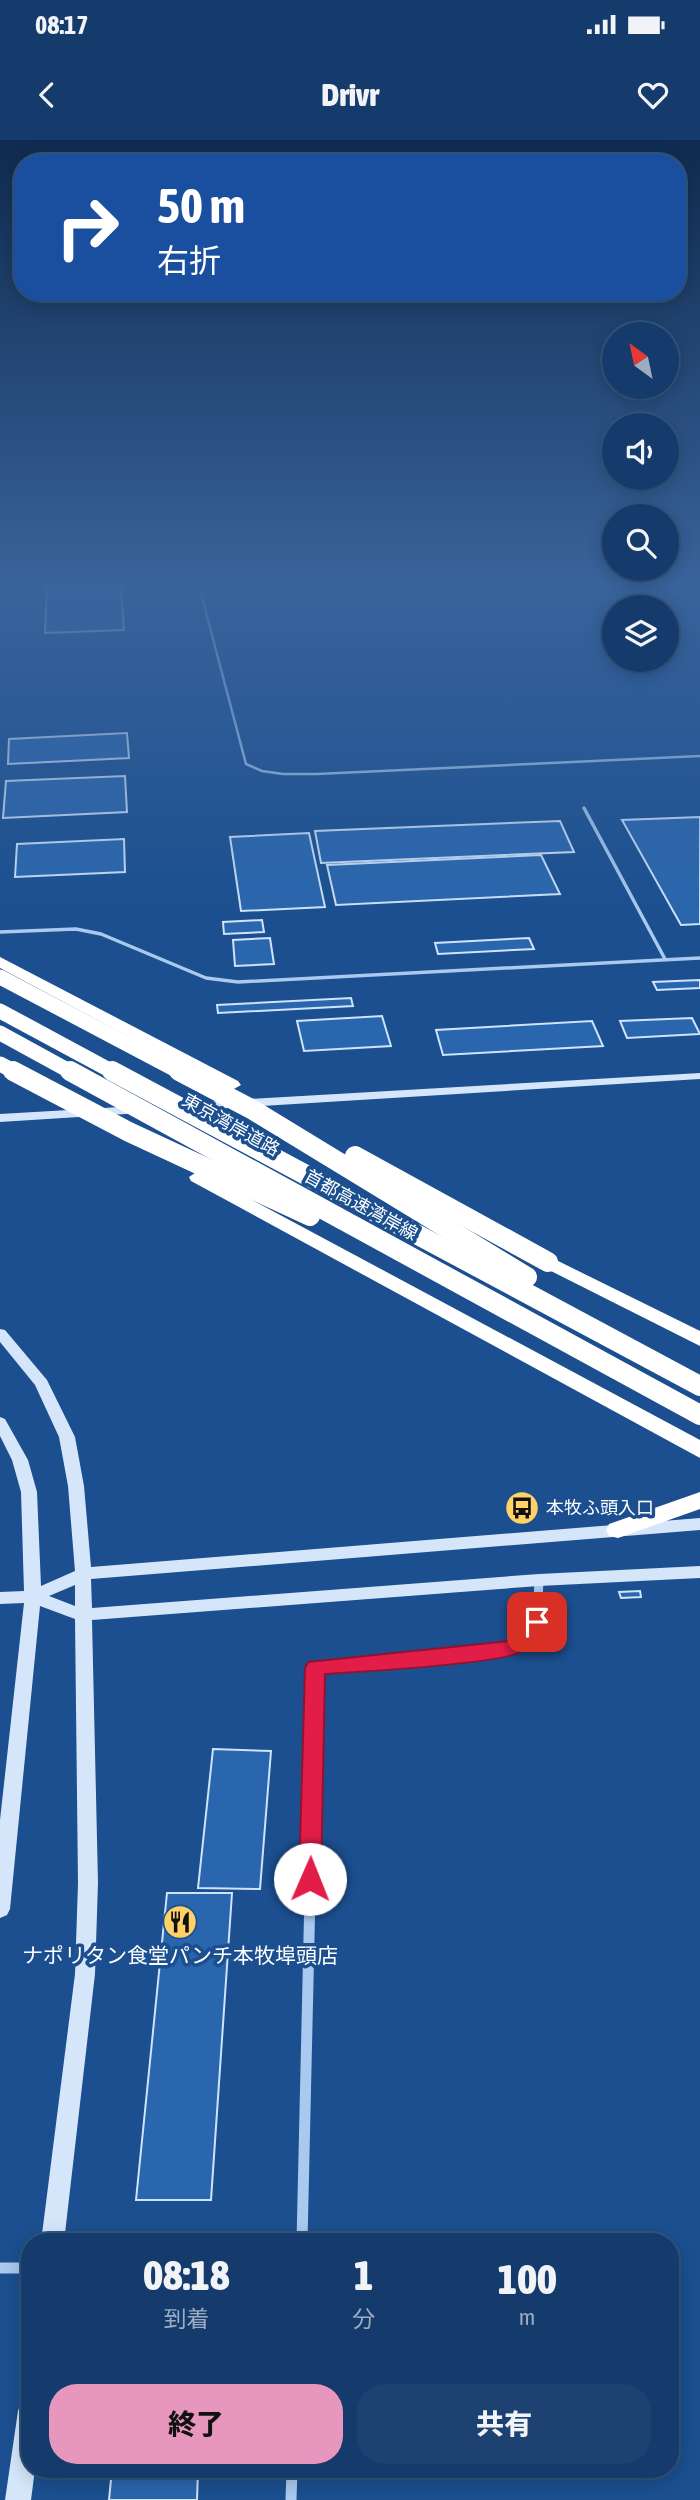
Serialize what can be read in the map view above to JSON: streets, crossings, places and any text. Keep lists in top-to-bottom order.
{
  "streets": {
    "highway": ["東京湾岸道路", "首都高速湾岸線"]
  },
  "places": {
    "bus stop": ["本牧ふ頭入口"],
    "restaurant": ["ナポリタン食堂パンチ本牧埠頭店"]
  },
  "north": "top left",
  "page": {
    "status": "08:17",
    "header": "Drivr",
    "turn": ["50 m", "右折"],
    "eta": [
      "08:18",
      "到着",
      "1",
      "分",
      "100",
      "m"
    ],
    "buttons": ["終了", "共有"]
  }
}
